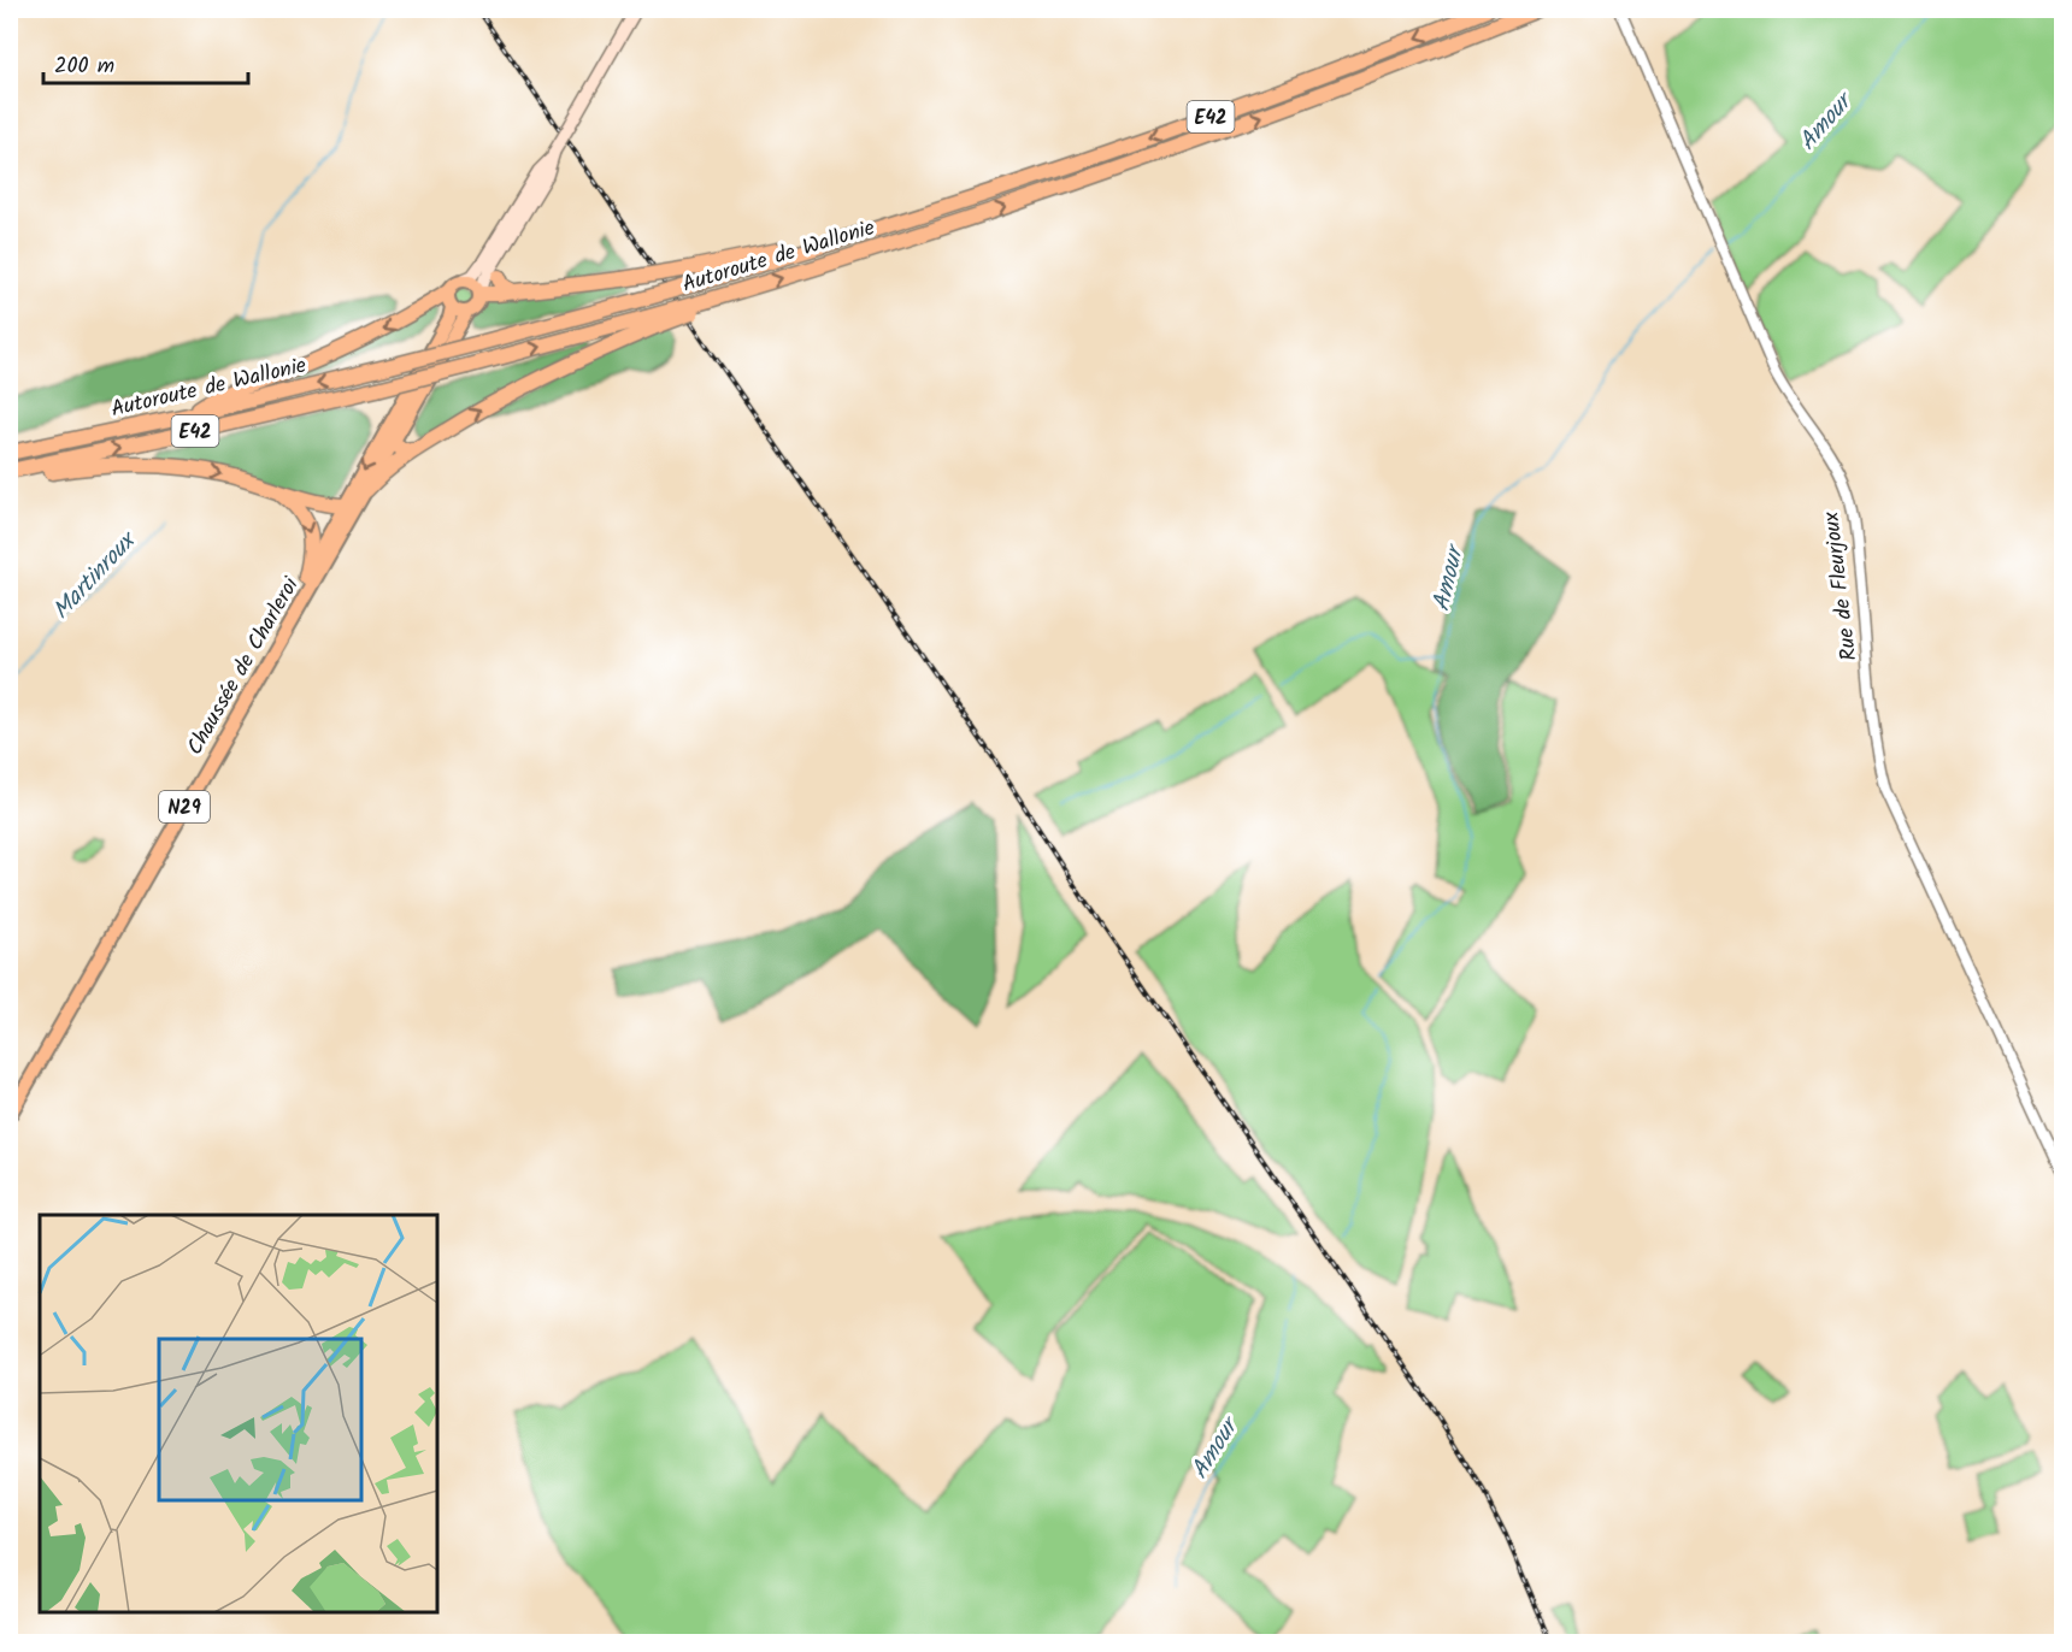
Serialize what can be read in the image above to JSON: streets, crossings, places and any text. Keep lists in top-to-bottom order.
{
  "streets": {
    "highway": ["E42", "Autoroute de Wallonie"],
    "main road": ["Chaussée de Charleroi", "N29"],
    "street": ["Rue de Fleurjoux"]
  },
  "crossings": [
    ["Chaussée de Charleroi", "N29"]
  ],
  "water": ["Amour", "Martinroux"],
  "scale_bar": "200 m"
}
